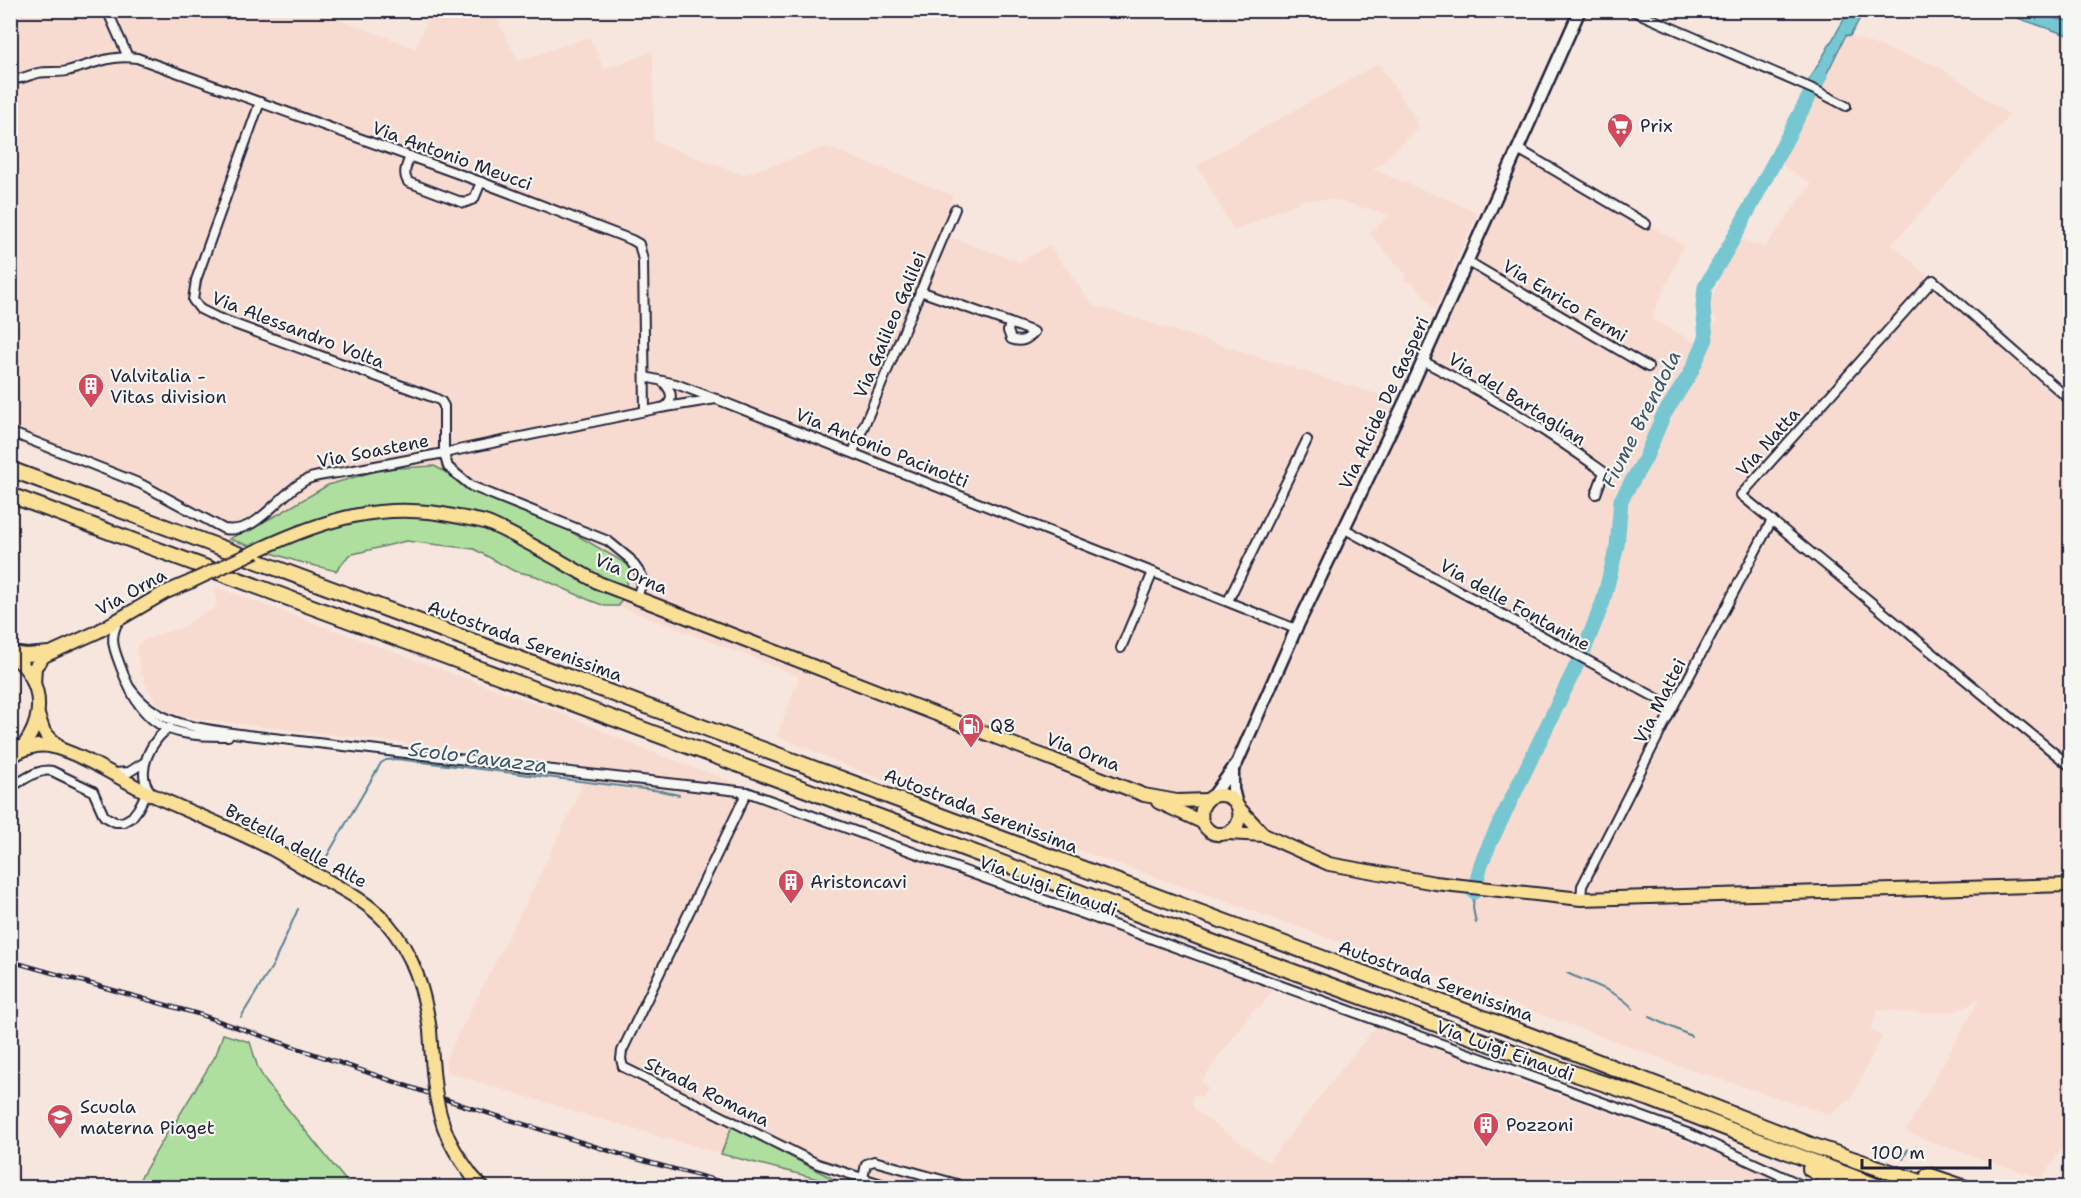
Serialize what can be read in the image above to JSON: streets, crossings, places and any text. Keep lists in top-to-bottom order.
{
  "streets": {
    "highway": ["Autostrada Serenissima"],
    "main road": ["Via Alcide De Gasperi", "Via Orna", "Bretella delle Alte"],
    "street": [
      "Via Antonio Meucci",
      "Via Enrico Fermi",
      "Via Galileo Galilei",
      "Via Alessandro Volta",
      "Via del Bartaglian",
      "Via Natta",
      "Via Antonio Pacinotti",
      "Via Soastene",
      "Via delle Fontanine",
      "Via Mattei",
      "Via Luigi Einaudi",
      "Strada Romana"
    ]
  },
  "crossings": [
    ["Via Antonio Meucci", "Via Alessandro Volta"],
    ["Via Enrico Fermi", "Via Alcide De Gasperi"],
    ["Via Galileo Galilei", "Via Antonio Pacinotti"],
    ["Via Alessandro Volta", "Via Soastene"],
    ["Via del Bartaglian", "Via Alcide De Gasperi"],
    ["Via Alcide De Gasperi", "Via Antonio Pacinotti"],
    ["Via Alcide De Gasperi", "Via Orna"],
    ["Via Alcide De Gasperi", "Via delle Fontanine"],
    ["Via Natta", "Via Mattei"],
    ["Via Soastene", "Via Orna"],
    ["Via Orna", "Bretella delle Alte"],
    ["Via Orna", "Via Luigi Einaudi"],
    ["Via delle Fontanine", "Via Mattei"],
    ["Bretella delle Alte", "Via Luigi Einaudi"],
    ["Via Luigi Einaudi", "Strada Romana"]
  ],
  "water": ["Fiume Brendola", "Scolo Cavazza"],
  "places": {
    "supermarket": ["Prix"],
    "building": ["Valvitalia - Vitas division", "Aristoncavi", "Pozzoni"],
    "fuel station": ["Q8"],
    "school or university": ["Scuola materna Piaget"]
  },
  "scale_bar": "100 m"
}
